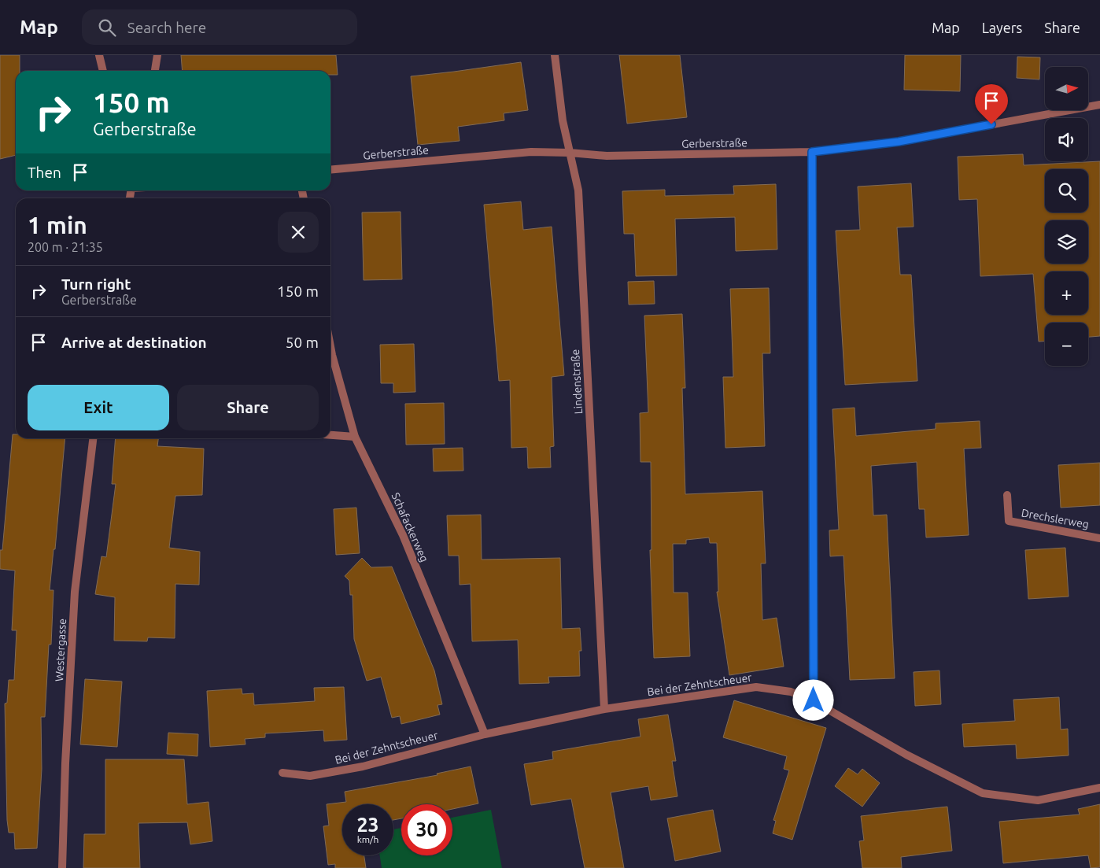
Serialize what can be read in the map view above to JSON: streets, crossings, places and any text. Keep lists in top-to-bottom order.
{
  "streets": {
    "street": [
      "Gerberstraße",
      "Lindenstraße",
      "Drechslerweg",
      "Schafackerweg",
      "Westergasse",
      "Bei der Zehntscheuer"
    ]
  },
  "crossings": [
    ["Gerberstraße", "Lindenstraße"],
    ["Lindenstraße", "Bei der Zehntscheuer"],
    ["Schafackerweg", "Bei der Zehntscheuer"]
  ],
  "north": "right",
  "page": {
    "header": "Map",
    "search": "Search here",
    "nav": ["Map", "Layers", "Share"],
    "map_buttons": ["+", "−"],
    "turn": ["150 m", "Gerberstraße"],
    "then": "Then",
    "heading": ["1 min", "200 m · 21:35"],
    "list": [
      {
        "name": "Turn right",
        "note": "Gerberstraße",
        "value": "150 m"
      },
      {
        "name": "Arrive at destination",
        "value": "50 m"
      }
    ],
    "buttons": ["Exit", "Share"],
    "speed": "23 km/h",
    "limit": "30"
  }
}
